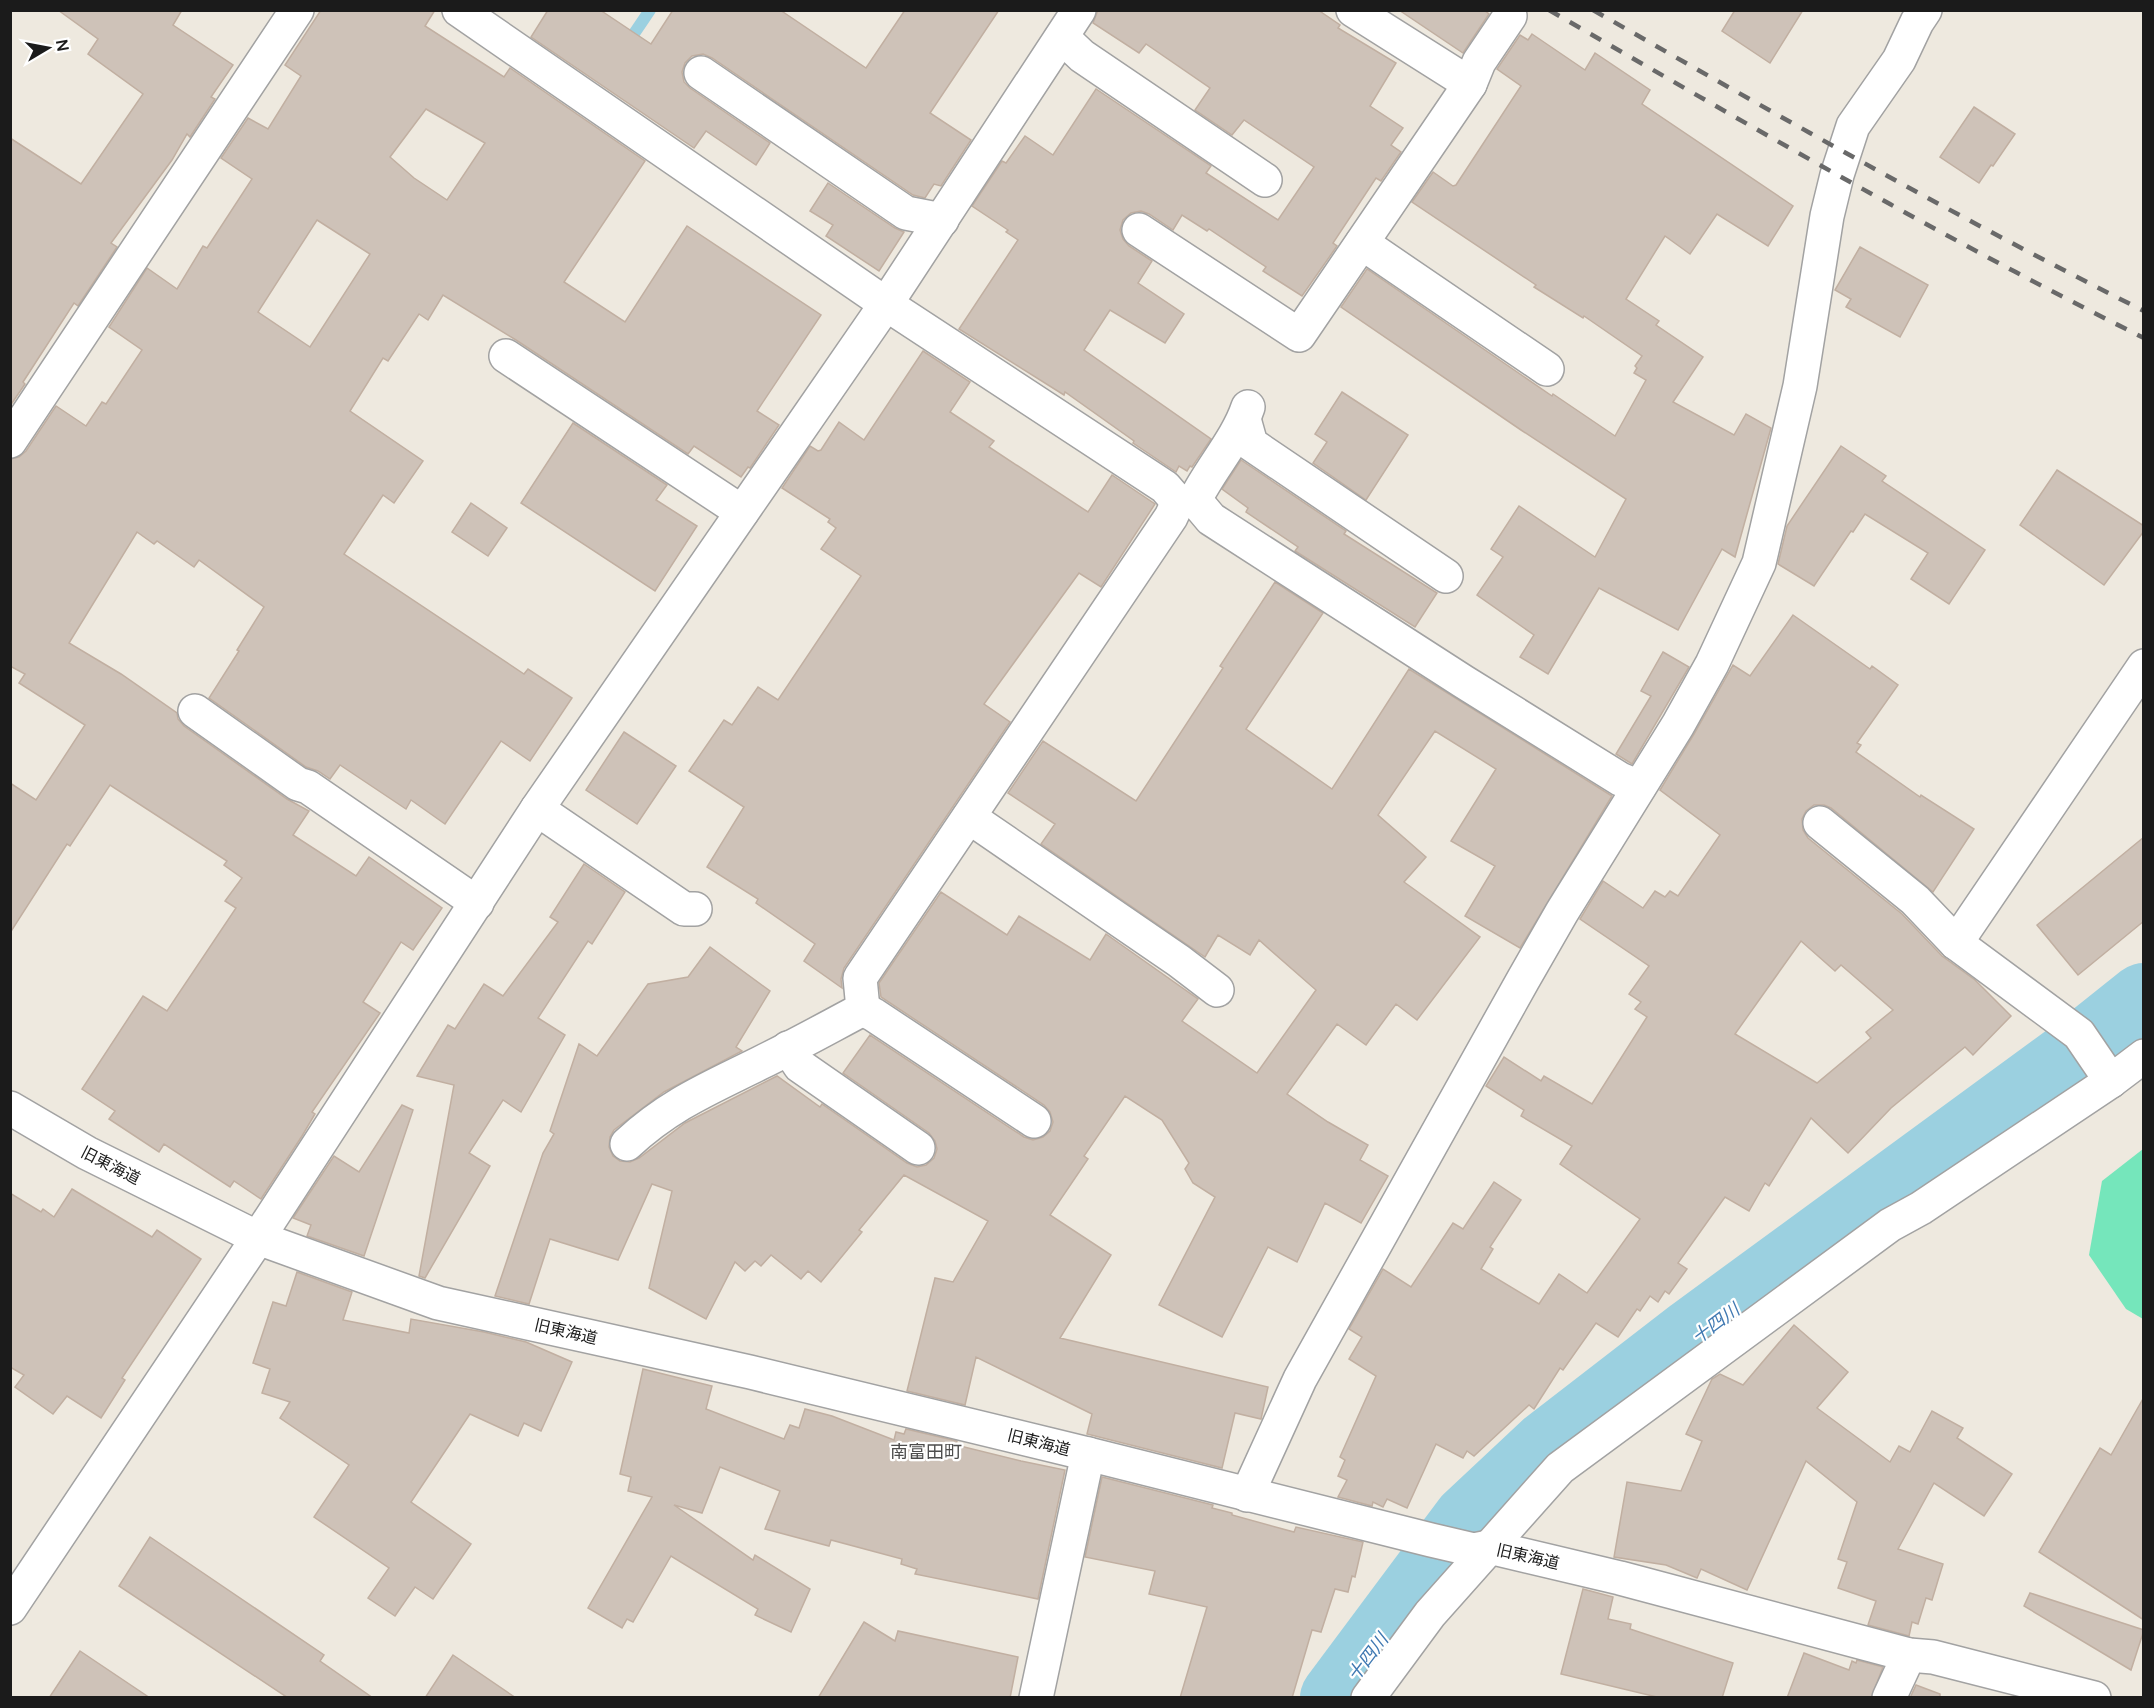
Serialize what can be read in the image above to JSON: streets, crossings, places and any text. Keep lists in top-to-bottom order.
{
  "streets": {
    "street": ["旧東海道"]
  },
  "districts": ["南富田町"],
  "water": ["十四川"],
  "north": "right"
}
